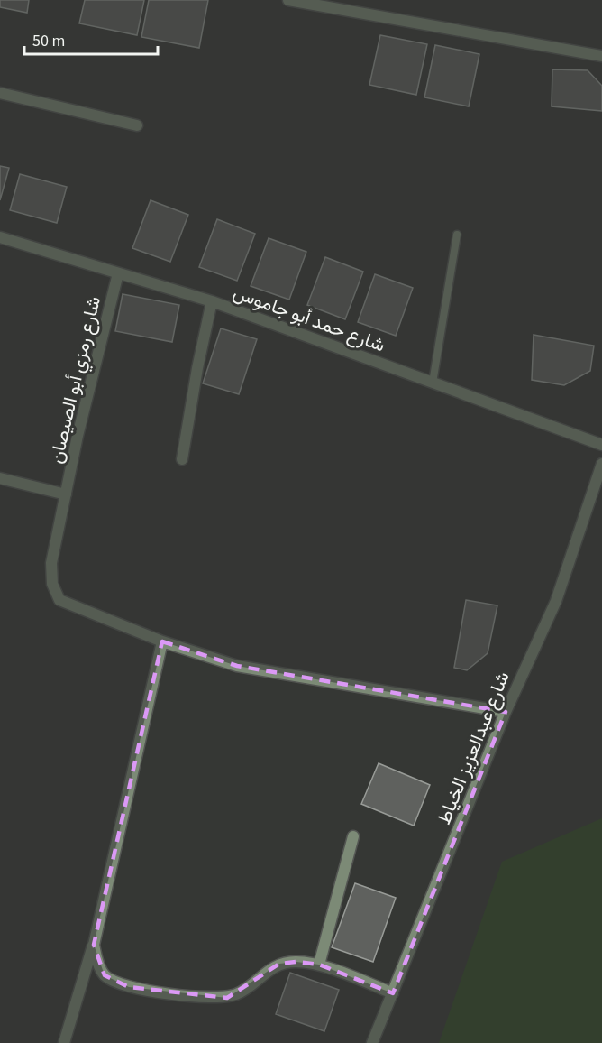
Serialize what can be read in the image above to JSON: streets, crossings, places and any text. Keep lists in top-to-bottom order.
{
  "streets": {
    "street": ["شارع حمد أبو جاموس", "شارع رمزي أبو الصيصان", "شارع عبدالعزيز الخياط"]
  },
  "crossings": [
    ["شارع حمد أبو جاموس", "شارع رمزي أبو الصيصان"]
  ],
  "scale_bar": "50 m"
}
